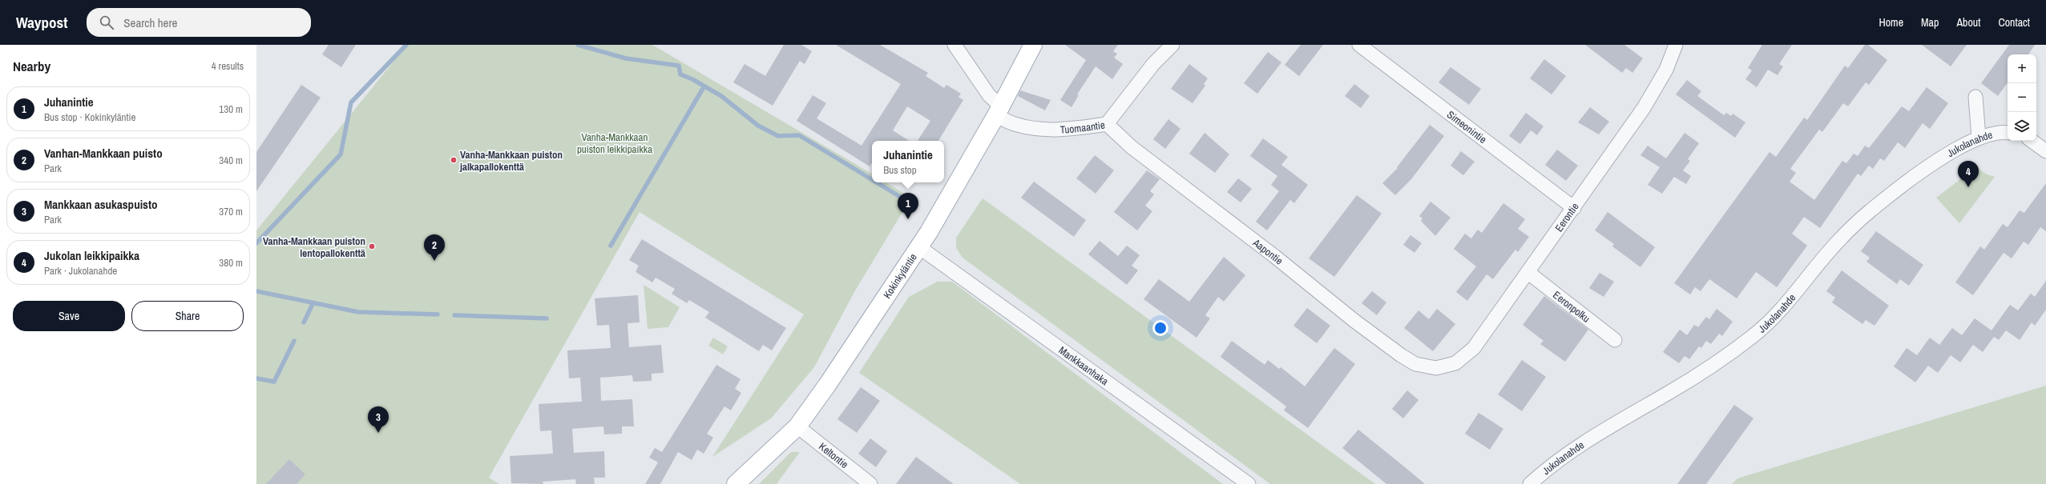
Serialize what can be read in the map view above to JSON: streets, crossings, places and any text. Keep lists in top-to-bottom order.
{
  "streets": {
    "main road": ["Kokinkyläntie"],
    "street": [
      "Tuomaantie",
      "Simeonintie",
      "Jukolanahde",
      "Eerontie",
      "Aapontie",
      "Eeronpolku",
      "Mankkaanhaka",
      "Keltontie"
    ]
  },
  "crossings": [
    ["Tuomaantie", "Aapontie"],
    ["Tuomaantie", "Kokinkyläntie"],
    ["Simeonintie", "Eerontie"],
    ["Eerontie", "Aapontie"],
    ["Eerontie", "Eeronpolku"],
    ["Kokinkyläntie", "Mankkaanhaka"],
    ["Kokinkyläntie", "Keltontie"]
  ],
  "parks": ["Vanha-Mankkaan puiston leikkipaikka"],
  "places": ["Vanha-Mankkaan puiston jalkapallokenttä", "Vanha-Mankkaan puiston lentopallokenttä"],
  "page": {
    "header": "Waypost",
    "search": "Search here",
    "nav": [
      "Home",
      "Map",
      "About",
      "Contact"
    ],
    "heading": ["Nearby", "4 results"],
    "map_buttons": ["+", "−"],
    "list": [
      {
        "mark": "1",
        "name": "Juhanintie",
        "note": "Bus stop · Kokinkyläntie",
        "value": "130 m"
      },
      {
        "mark": "2",
        "name": "Vanhan-Mankkaan puisto",
        "note": "Park",
        "value": "340 m"
      },
      {
        "mark": "3",
        "name": "Mankkaan asukaspuisto",
        "note": "Park",
        "value": "370 m"
      },
      {
        "mark": "4",
        "name": "Jukolan leikkipaikka",
        "note": "Park · Jukolanahde",
        "value": "380 m"
      }
    ],
    "popup": ["Juhanintie", "Bus stop"],
    "pins": [
      "4",
      "1",
      "2",
      "3"
    ],
    "buttons": ["Save", "Share"]
  }
}
